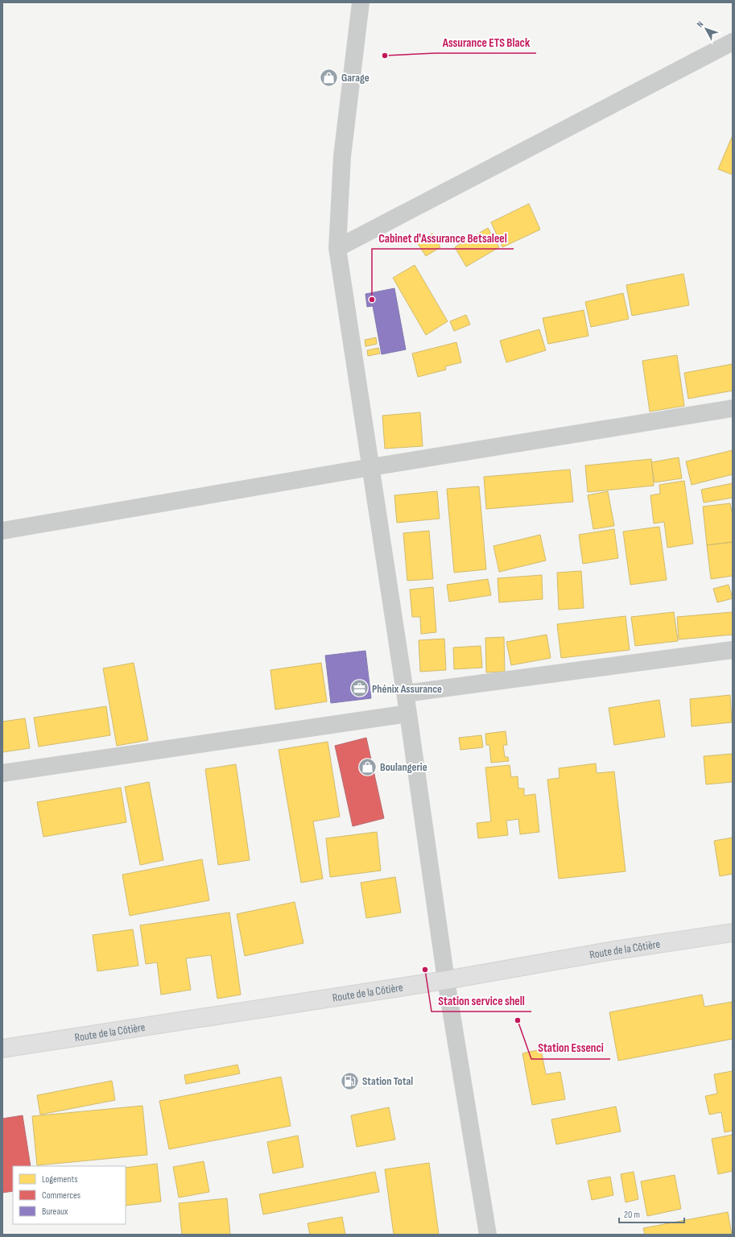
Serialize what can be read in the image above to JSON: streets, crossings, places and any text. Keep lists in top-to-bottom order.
{
  "streets": {
    "main road": ["Route de la Côtière"]
  },
  "places": {
    "other": [
      "Assurance ETS Black",
      "Cabinet d'Assurance Betsaleel",
      "Station service shell",
      "Station Essenci"
    ],
    "shop": ["Garage", "Boulangerie"],
    "office": ["Phénix Assurance"],
    "fuel station": ["Station Total"]
  },
  "legend": ["Logements", "Commerces", "Bureaux"],
  "scale_bar": "20 m",
  "north": "top left"
}
